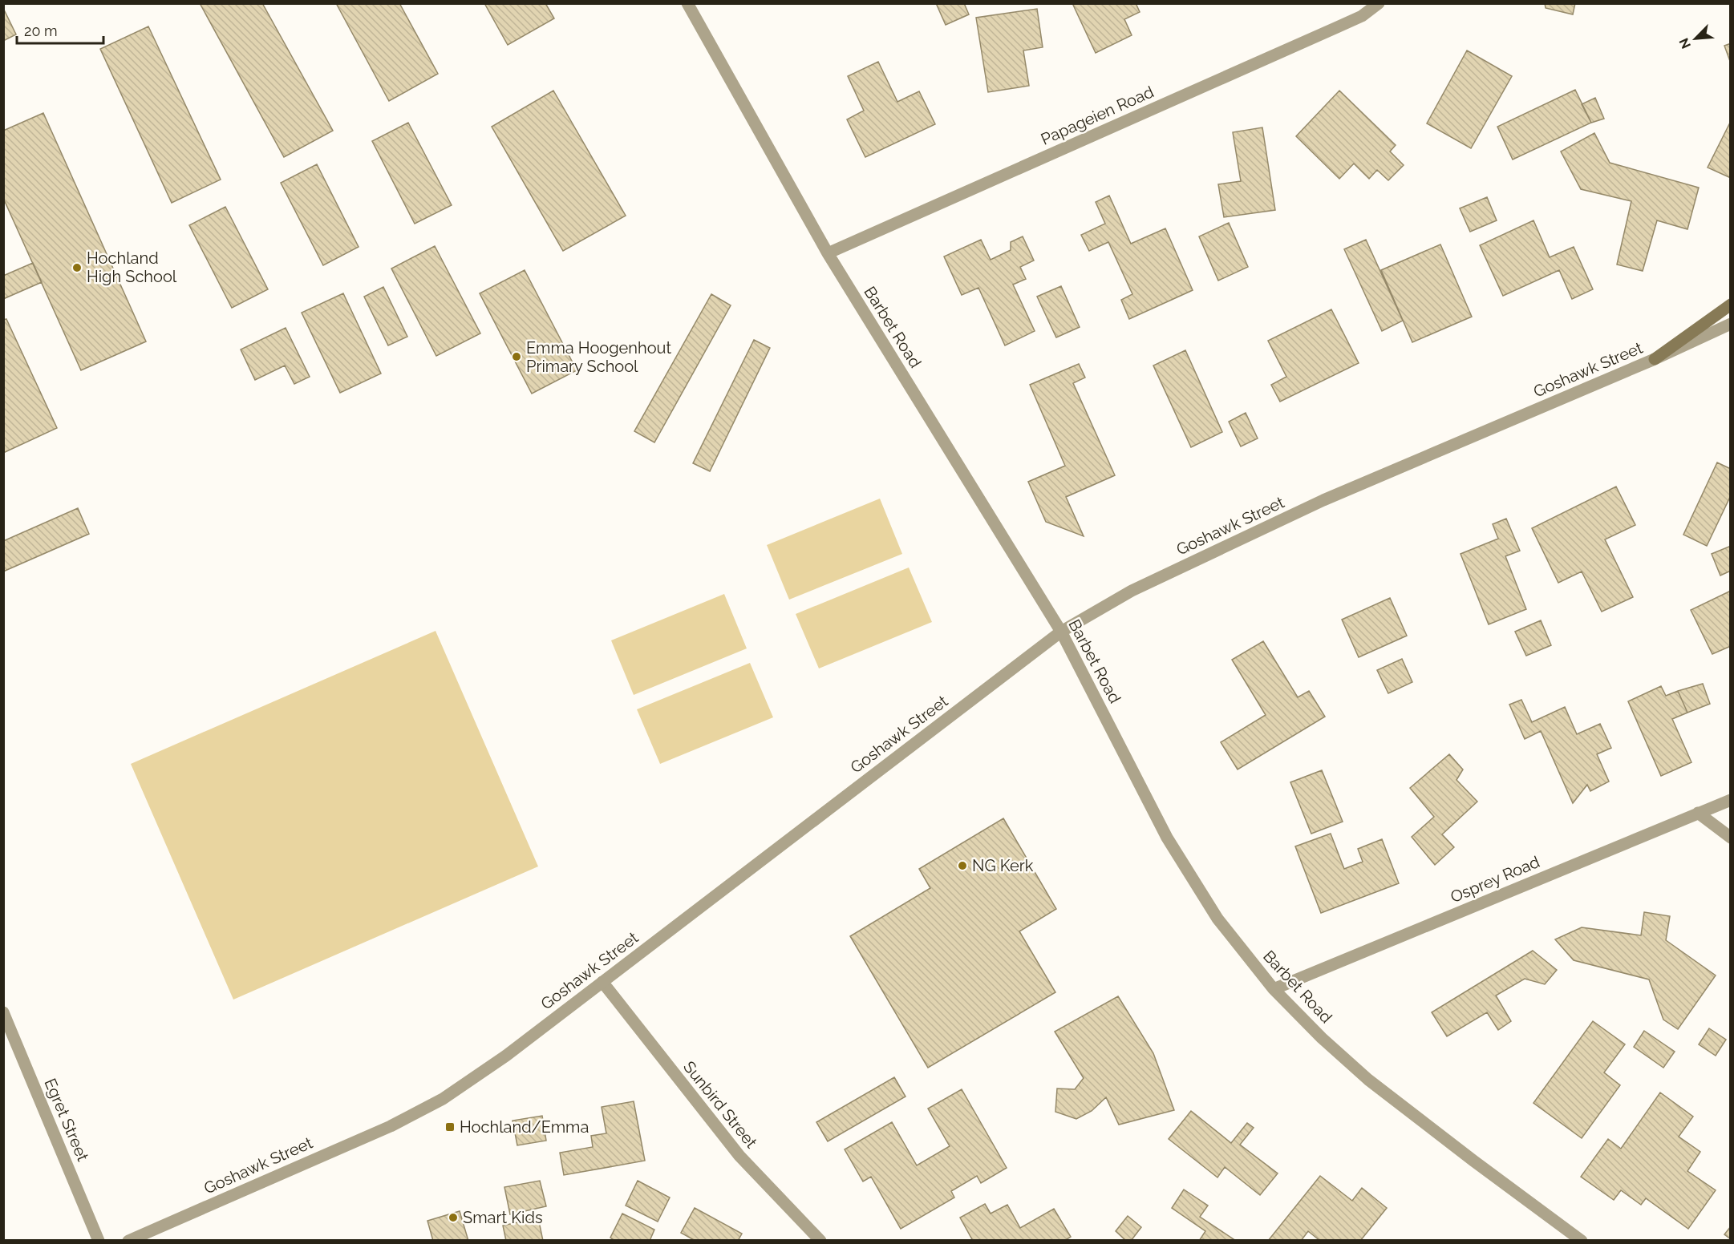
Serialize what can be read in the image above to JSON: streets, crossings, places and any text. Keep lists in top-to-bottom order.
{
  "streets": {
    "street": [
      "Papageien Road",
      "Barbet Road",
      "Goshawk Street",
      "Osprey Road",
      "Sunbird Street",
      "Egret Street"
    ]
  },
  "crossings": [
    ["Papageien Road", "Barbet Road"],
    ["Barbet Road", "Goshawk Street"],
    ["Barbet Road", "Osprey Road"],
    ["Goshawk Street", "Sunbird Street"]
  ],
  "places": {
    "other": [
      "Hochland High School",
      "Emma Hoogenhout Primary School",
      "NG Kerk",
      "Smart Kids"
    ],
    "transit": ["Hochland/Emma"]
  },
  "scale_bar": "20 m",
  "north": "bottom left"
}
